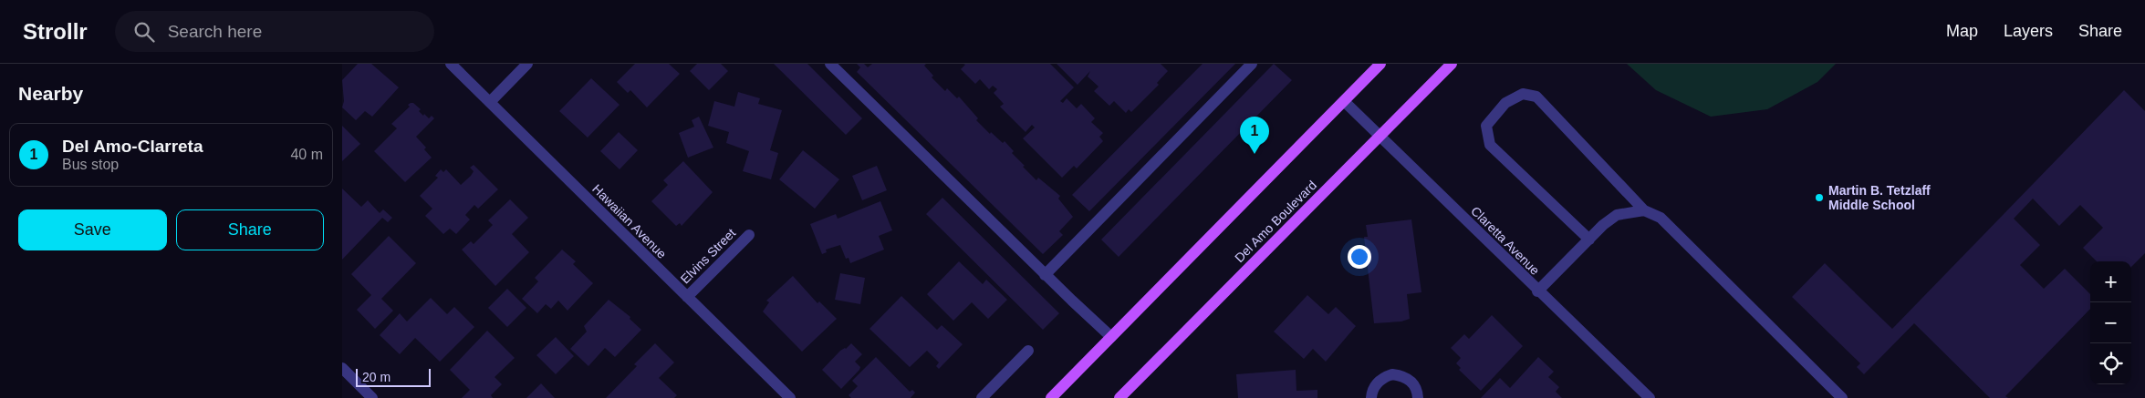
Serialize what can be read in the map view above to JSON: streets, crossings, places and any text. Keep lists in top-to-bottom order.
{
  "streets": {
    "main road": ["Del Amo Boulevard"],
    "street": ["Hawaiian Avenue", "Claretta Avenue", "Elvins Street"]
  },
  "crossings": [
    ["Hawaiian Avenue", "Elvins Street"],
    ["Del Amo Boulevard", "Claretta Avenue"]
  ],
  "places": ["Martin B. Tetzlaff Middle School"],
  "scale_bar": "20 m",
  "page": {
    "header": "Strollr",
    "search": "Search here",
    "nav": ["Map", "Layers", "Share"],
    "heading": "Nearby",
    "pins": "1",
    "list": [
      {
        "mark": "1",
        "name": "Del Amo-Clarreta",
        "note": "Bus stop",
        "value": "40 m"
      }
    ],
    "buttons": ["Save", "Share"],
    "map_buttons": ["+", "−"],
    "scale": "20 m"
  }
}
